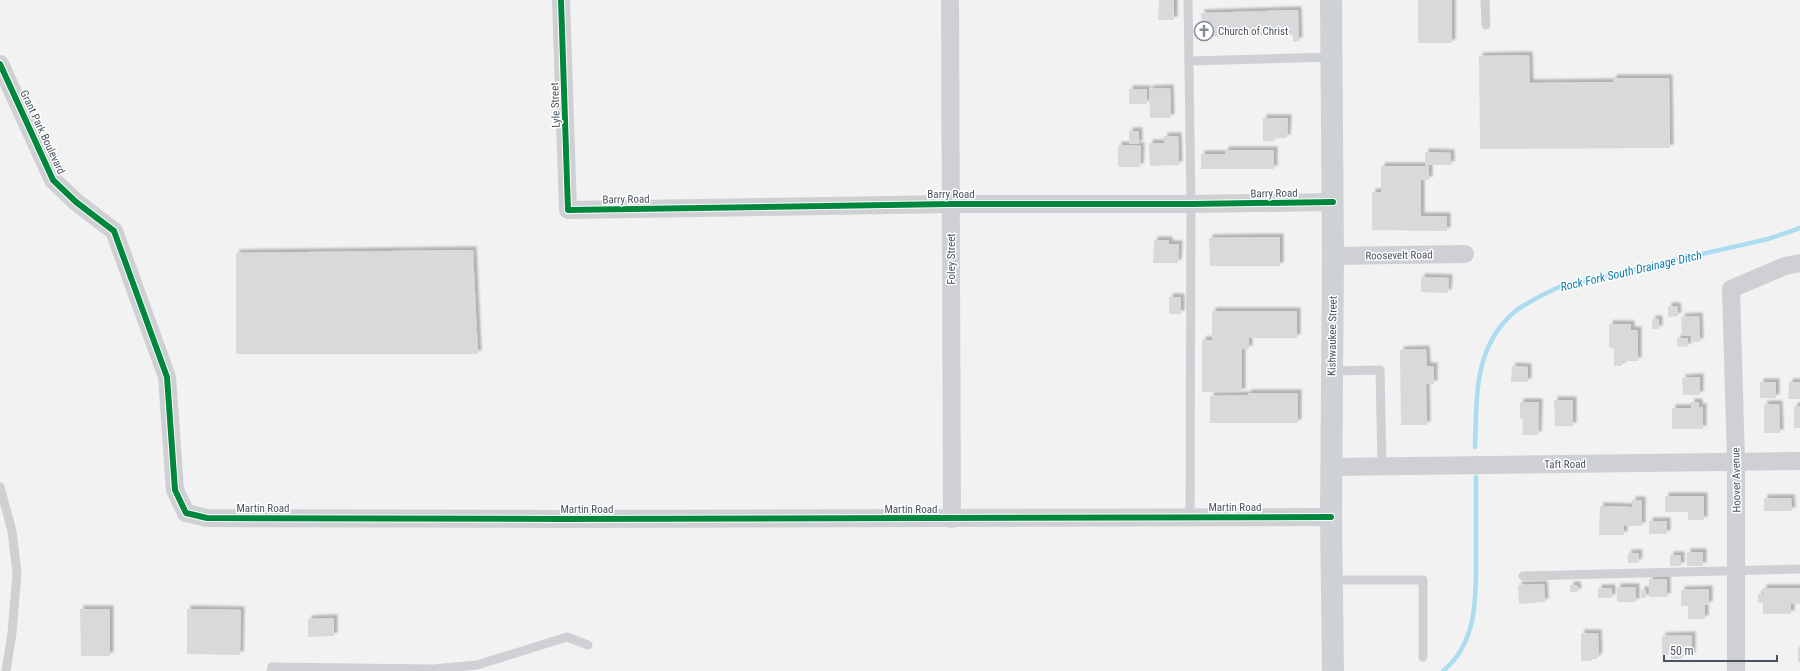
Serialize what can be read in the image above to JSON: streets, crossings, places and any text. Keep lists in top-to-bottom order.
{
  "streets": {
    "street": [
      "Lyle Street",
      "Grant Park Boulevard",
      "Barry Road",
      "Roosevelt Road",
      "Foley Street",
      "Kishwaukee Street",
      "Taft Road",
      "Hoover Avenue",
      "Martin Road"
    ]
  },
  "crossings": [
    ["Lyle Street", "Barry Road"],
    ["Grant Park Boulevard", "Martin Road"],
    ["Barry Road", "Foley Street"],
    ["Barry Road", "Kishwaukee Street"],
    ["Roosevelt Road", "Kishwaukee Street"],
    ["Foley Street", "Martin Road"],
    ["Kishwaukee Street", "Taft Road"],
    ["Kishwaukee Street", "Martin Road"],
    ["Taft Road", "Hoover Avenue"]
  ],
  "water": ["Rock Fork South Drainage Ditch"],
  "places": {
    "church": ["Church of Christ"]
  },
  "scale_bar": "50 m"
}
